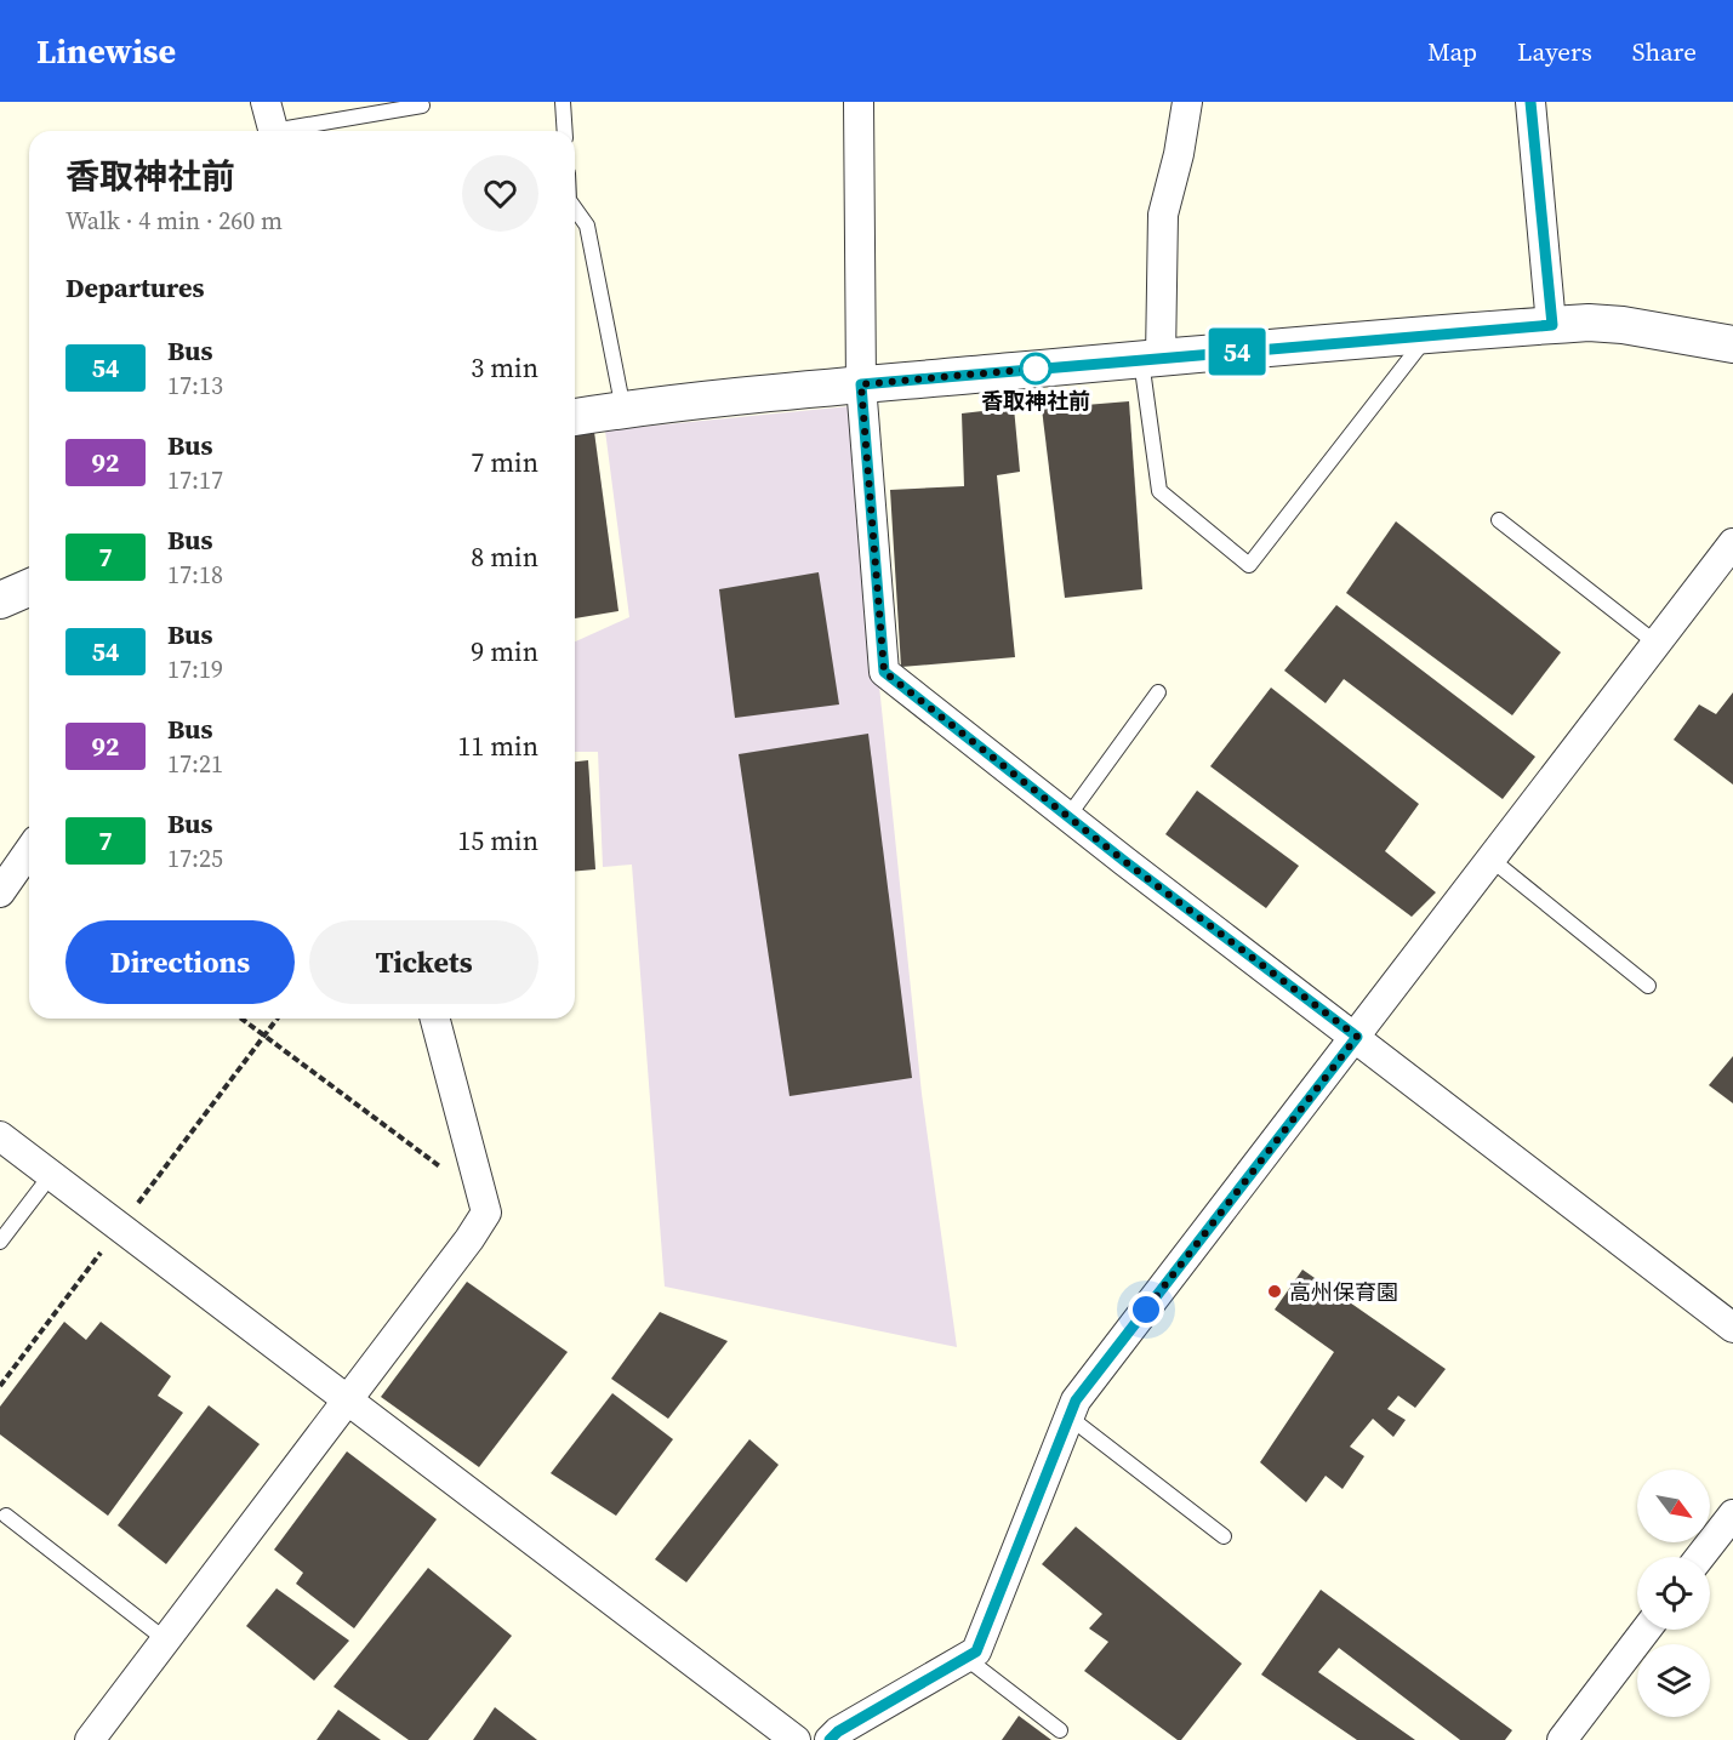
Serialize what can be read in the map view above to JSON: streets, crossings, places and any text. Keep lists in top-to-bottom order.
{
  "places": ["香取神社前", "高州保育園"],
  "lines": ["bus line 54"],
  "north": "bottom right",
  "page": {
    "header": "Linewise",
    "nav": ["Map", "Layers", "Share"],
    "on_map": "54",
    "heading": [
      ["香取神社前", "Walk · 4 min · 260 m"],
      "Departures"
    ],
    "list": [
      {
        "mark": "54",
        "name": "Bus",
        "note": "17:13",
        "value": "3 min"
      },
      {
        "mark": "92",
        "name": "Bus",
        "note": "17:17",
        "value": "7 min"
      },
      {
        "mark": "7",
        "name": "Bus",
        "note": "17:18",
        "value": "8 min"
      },
      {
        "mark": "54",
        "name": "Bus",
        "note": "17:19",
        "value": "9 min"
      },
      {
        "mark": "92",
        "name": "Bus",
        "note": "17:21",
        "value": "11 min"
      },
      {
        "mark": "7",
        "name": "Bus",
        "note": "17:25",
        "value": "15 min"
      }
    ],
    "buttons": ["Directions", "Tickets"]
  }
}
